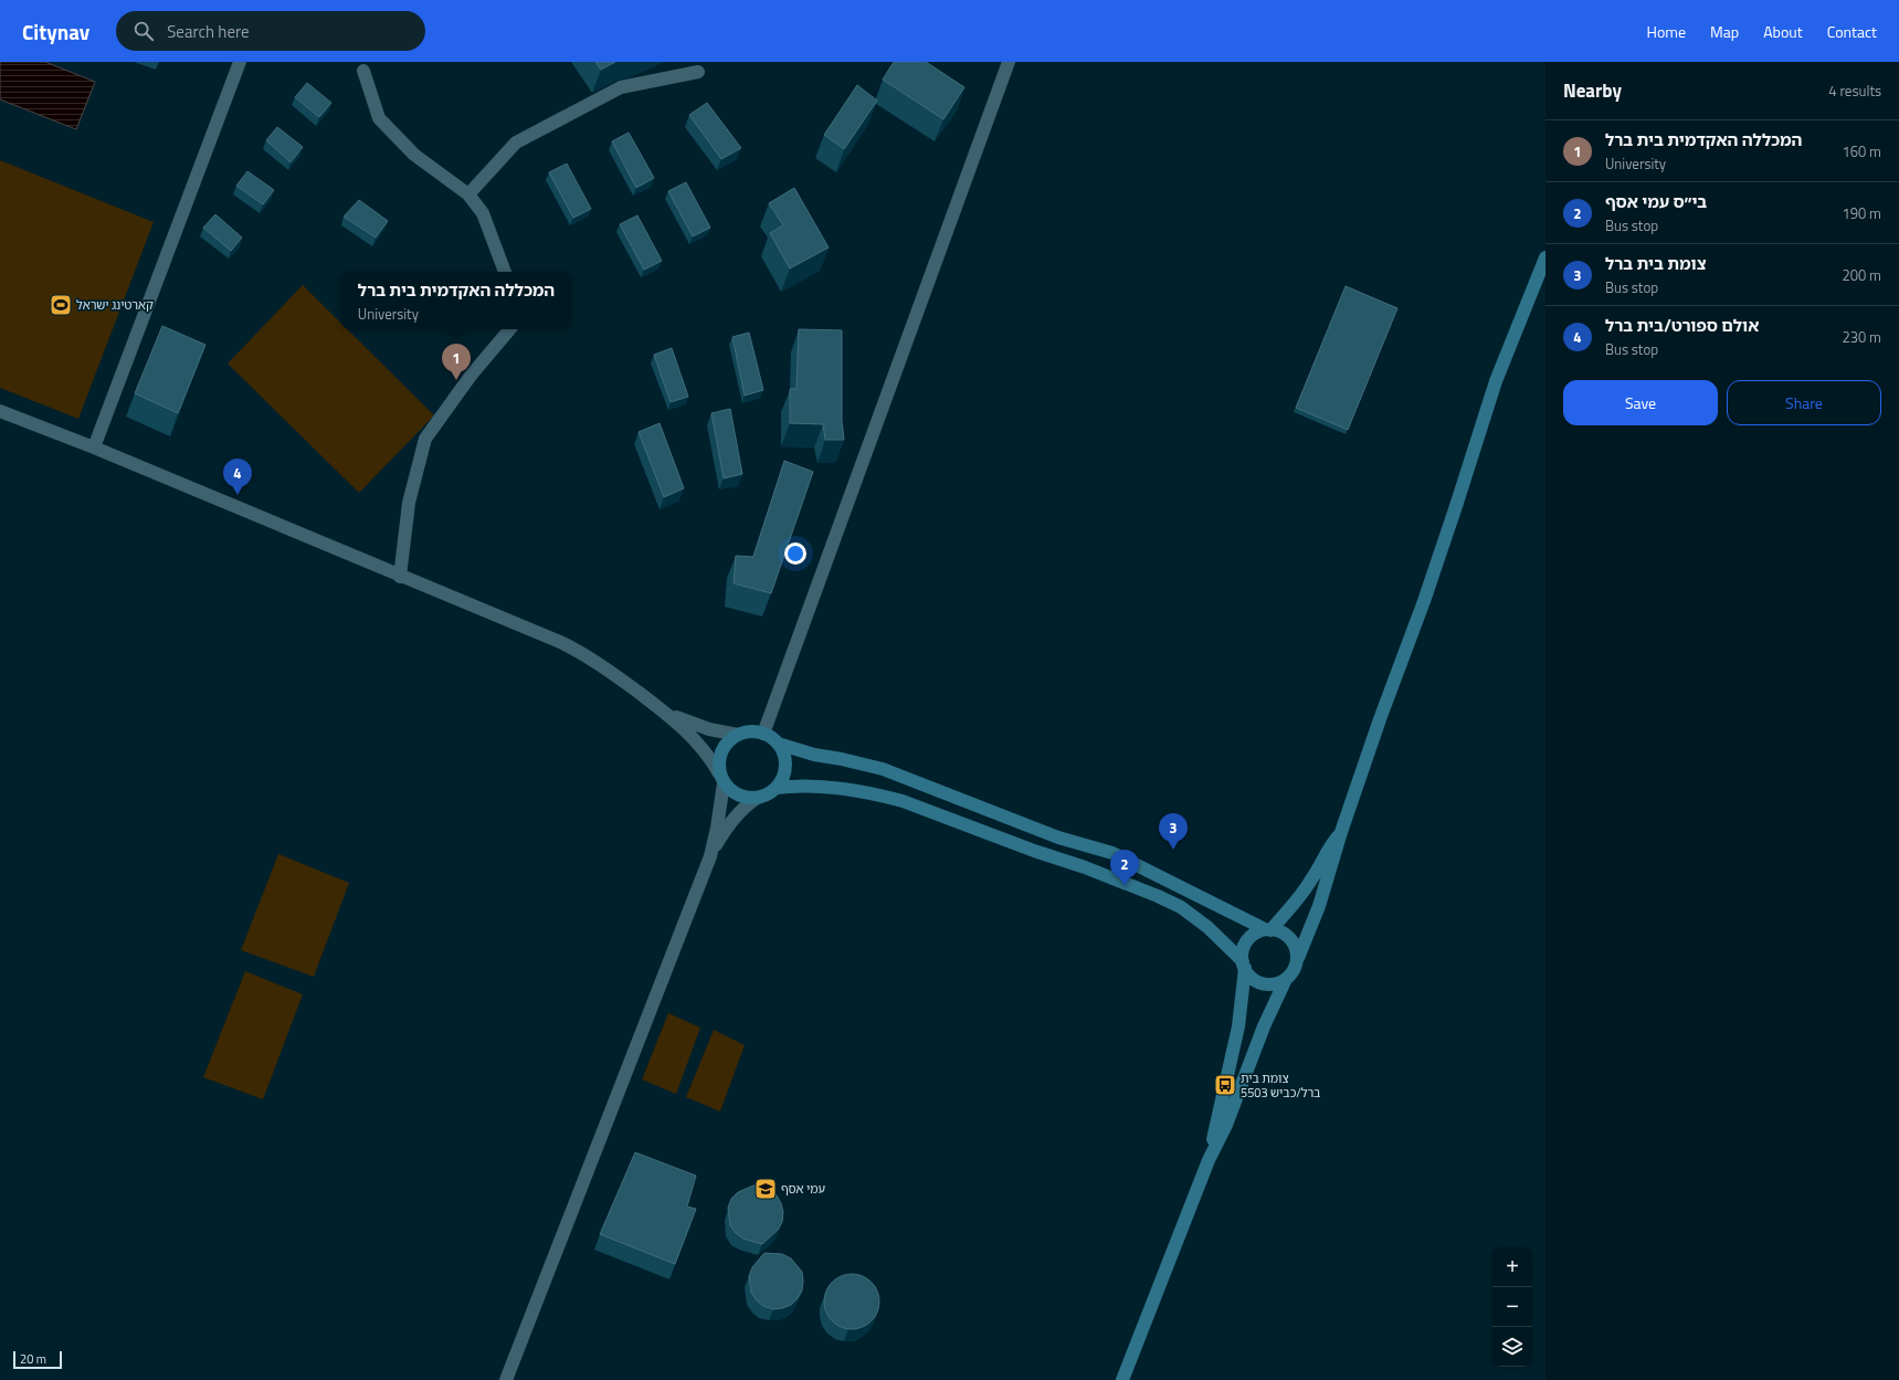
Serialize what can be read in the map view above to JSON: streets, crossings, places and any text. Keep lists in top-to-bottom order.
{
  "places": {
    "sports": ["קארטינג ישראל"],
    "bus stop": ["צומת בית ברל/כביש 5503"],
    "school or university": ["עמי אסף"]
  },
  "scale_bar": "20 m",
  "page": {
    "header": "Citynav",
    "search": "Search here",
    "nav": [
      "Home",
      "Map",
      "About",
      "Contact"
    ],
    "heading": ["Nearby", "4 results"],
    "list": [
      {
        "mark": "1",
        "name": "המכללה האקדמית בית ברל",
        "note": "University",
        "value": "160 m"
      },
      {
        "mark": "2",
        "name": "בי״ס עמי אסף",
        "note": "Bus stop",
        "value": "190 m"
      },
      {
        "mark": "3",
        "name": "צומת בית ברל",
        "note": "Bus stop",
        "value": "200 m"
      },
      {
        "mark": "4",
        "name": "אולם ספורט/בית ברל",
        "note": "Bus stop",
        "value": "230 m"
      }
    ],
    "popup": ["המכללה האקדמית בית ברל", "University"],
    "pins": [
      "1",
      "4",
      "3",
      "2"
    ],
    "buttons": ["Save", "Share"],
    "map_buttons": ["+", "−"],
    "scale": "20 m"
  }
}
